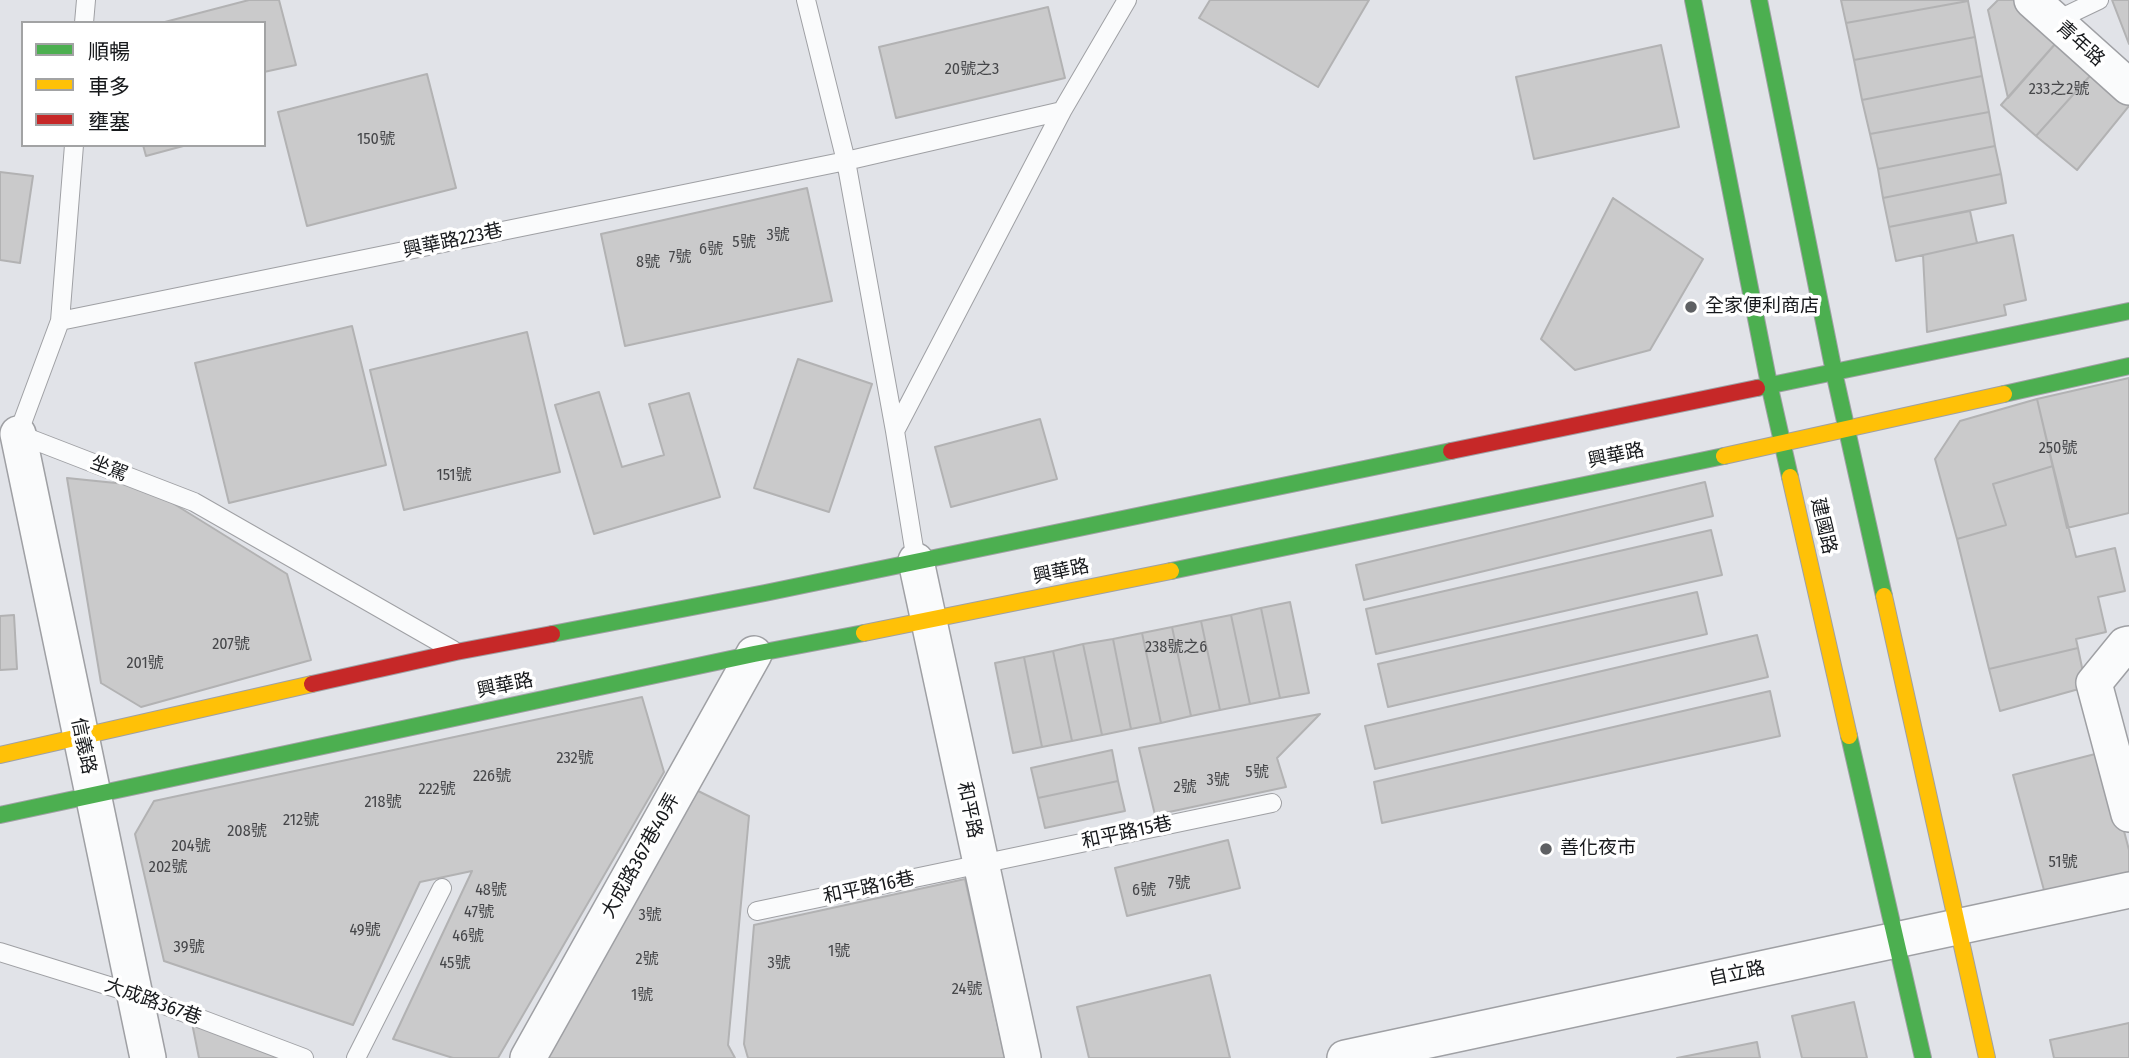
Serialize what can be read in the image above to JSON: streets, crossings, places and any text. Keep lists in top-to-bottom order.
{
  "streets": {
    "street": [
      "青年路",
      "興華路",
      "建國路",
      "信義路",
      "和平路",
      "大成路367巷40弄",
      "自立路"
    ],
    "lane": [
      "興華路223巷",
      "坐駕",
      "和平路15巷",
      "和平路16巷",
      "大成路367巷"
    ]
  },
  "crossings": [
    ["興華路", "坐駕"],
    ["興華路", "建國路"],
    ["興華路", "信義路"],
    ["興華路", "和平路"],
    ["興華路", "大成路367巷40弄"],
    ["坐駕", "信義路"],
    ["建國路", "自立路"],
    ["信義路", "大成路367巷"],
    ["和平路", "和平路15巷"],
    ["和平路", "和平路16巷"],
    ["和平路15巷", "和平路16巷"]
  ],
  "places": ["全家便利商店", "善化夜市"],
  "house_numbers": [
    "20號之3",
    "233之2號",
    "150號",
    "3號",
    "5號",
    "6號",
    "7號",
    "8號",
    "250號",
    "151號",
    "207號",
    "238號之6",
    "201號",
    "232號",
    "5號",
    "226號",
    "3號",
    "2號",
    "222號",
    "218號",
    "212號",
    "208號",
    "204號",
    "51號",
    "202號",
    "7號",
    "48號",
    "6號",
    "47號",
    "3號",
    "49號",
    "46號",
    "39號",
    "1號",
    "2號",
    "45號",
    "3號",
    "24號",
    "1號"
  ],
  "legend": ["順暢", "車多", "壅塞"]
}
